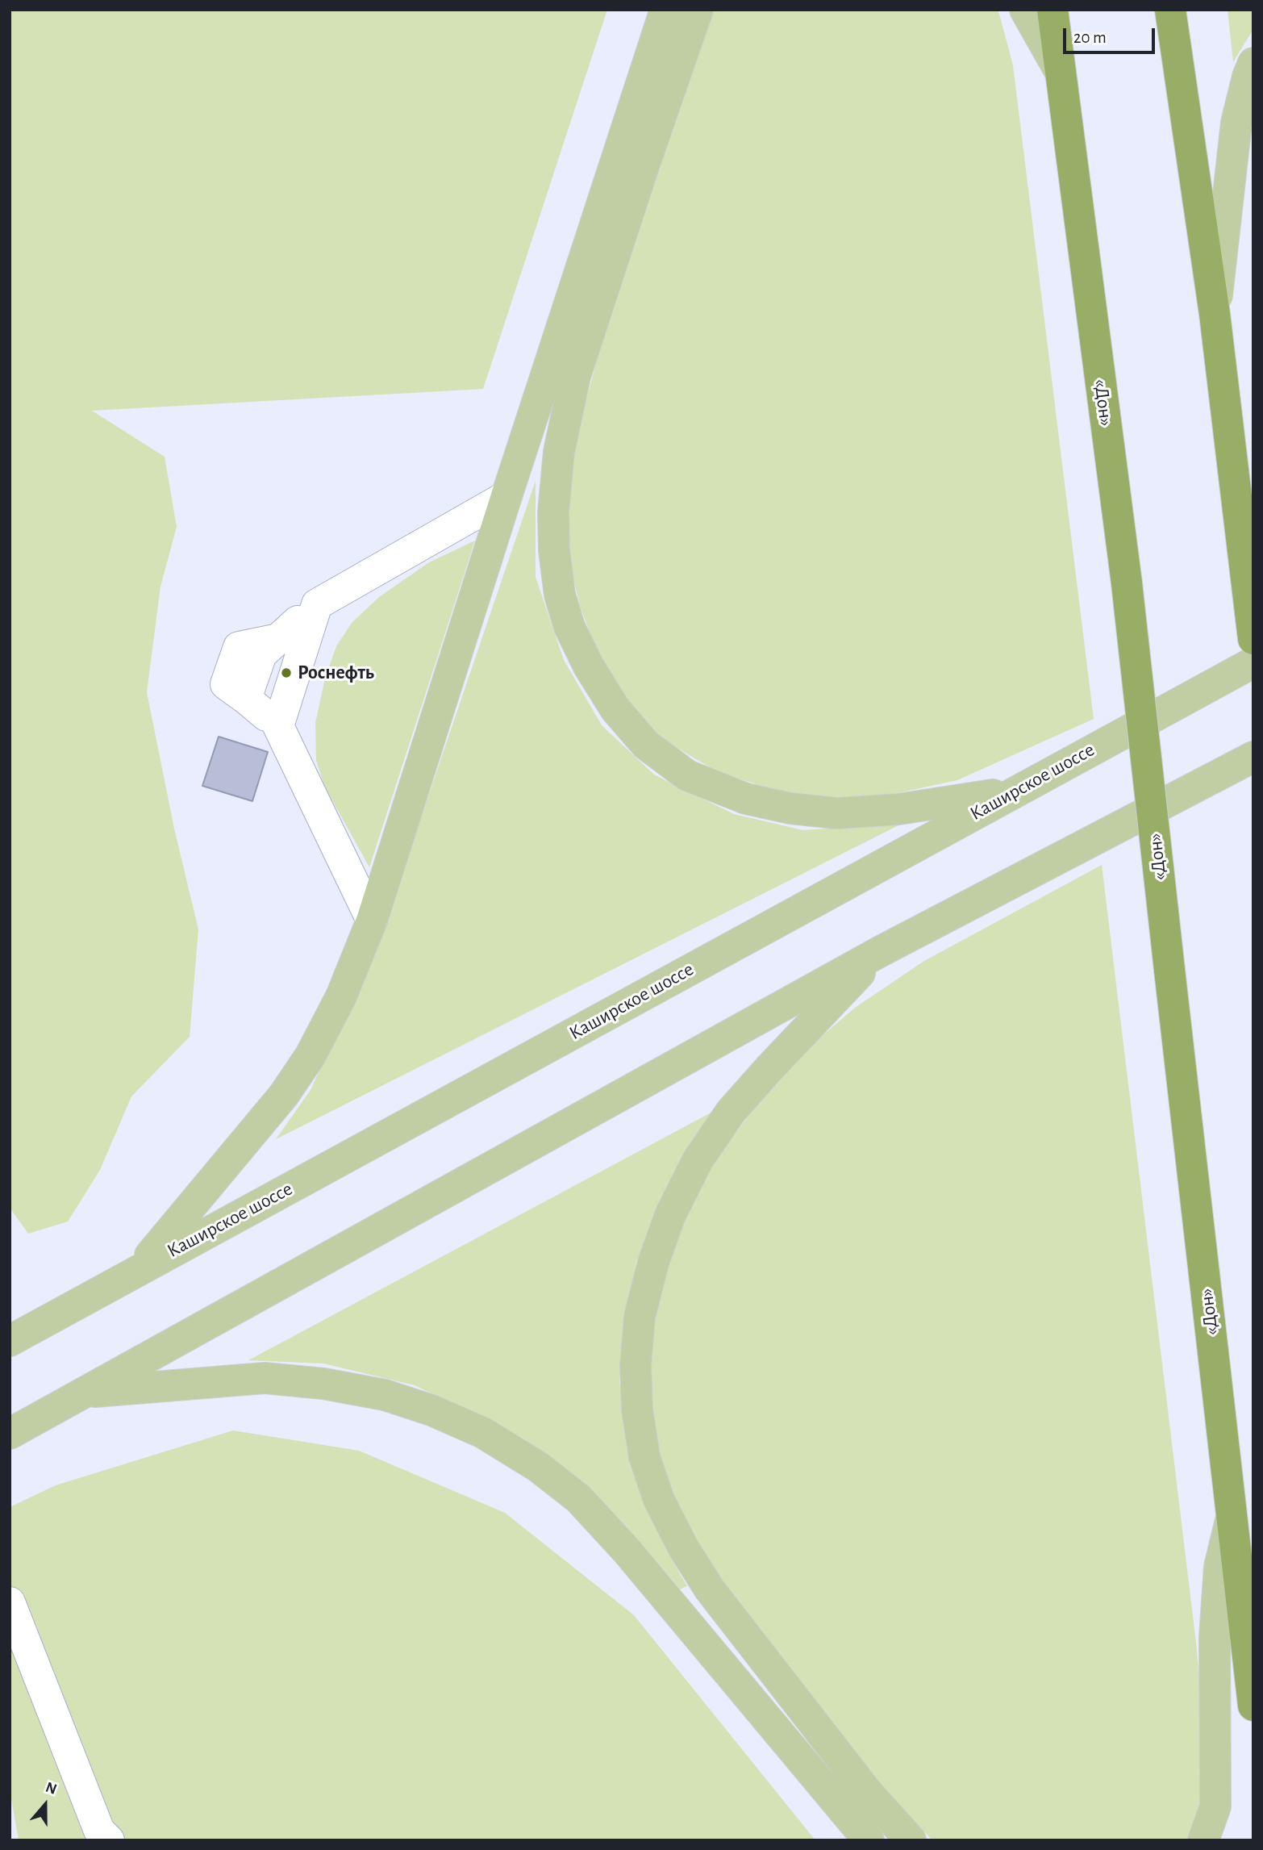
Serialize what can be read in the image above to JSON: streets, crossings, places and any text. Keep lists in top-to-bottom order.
{
  "streets": {
    "highway": ["«Дон»"],
    "main road": ["Каширское шоссе"]
  },
  "places": ["Роснефть"],
  "scale_bar": "20 m",
  "north": "top"
}
